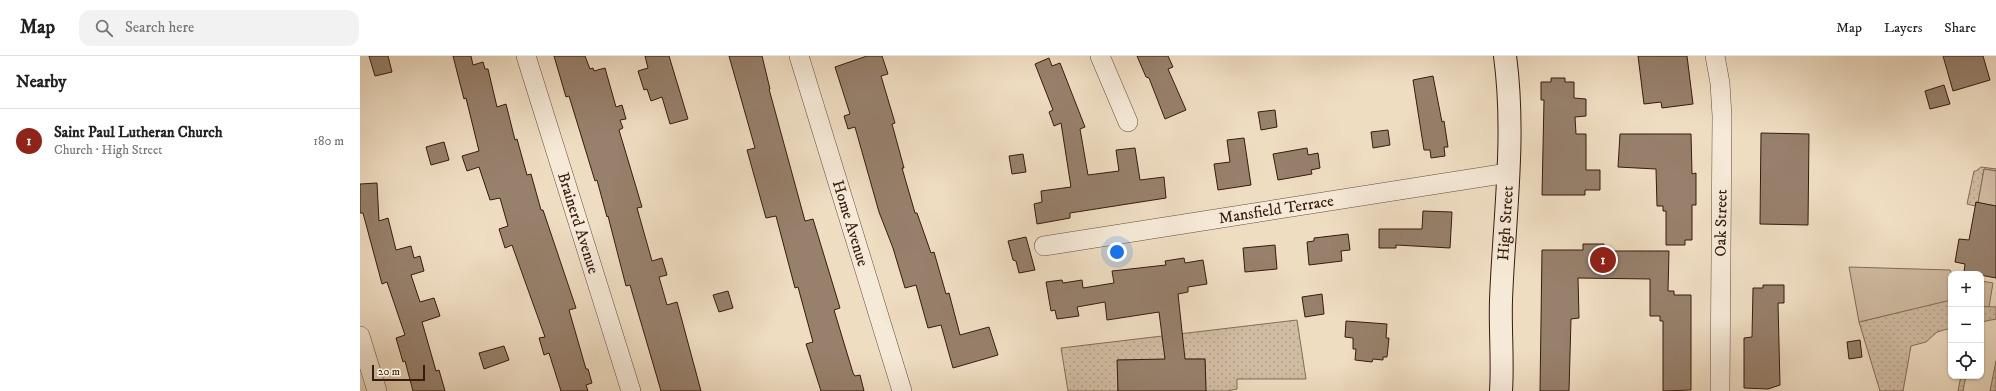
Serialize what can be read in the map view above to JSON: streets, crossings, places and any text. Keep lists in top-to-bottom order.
{
  "streets": {
    "street": [
      "Mansfield Terrace",
      "High Street",
      "Oak Street",
      "Brainerd Avenue",
      "Home Avenue"
    ]
  },
  "crossings": [
    ["Mansfield Terrace", "High Street"]
  ],
  "scale_bar": "20 m",
  "page": {
    "header": "Map",
    "search": "Search here",
    "nav": ["Map", "Layers", "Share"],
    "heading": "Nearby",
    "list": [
      {
        "mark": "1",
        "name": "Saint Paul Lutheran Church",
        "note": "Church · High Street",
        "value": "180 m"
      }
    ],
    "pins": "1",
    "map_buttons": ["+", "−"],
    "scale": "20 m"
  }
}
